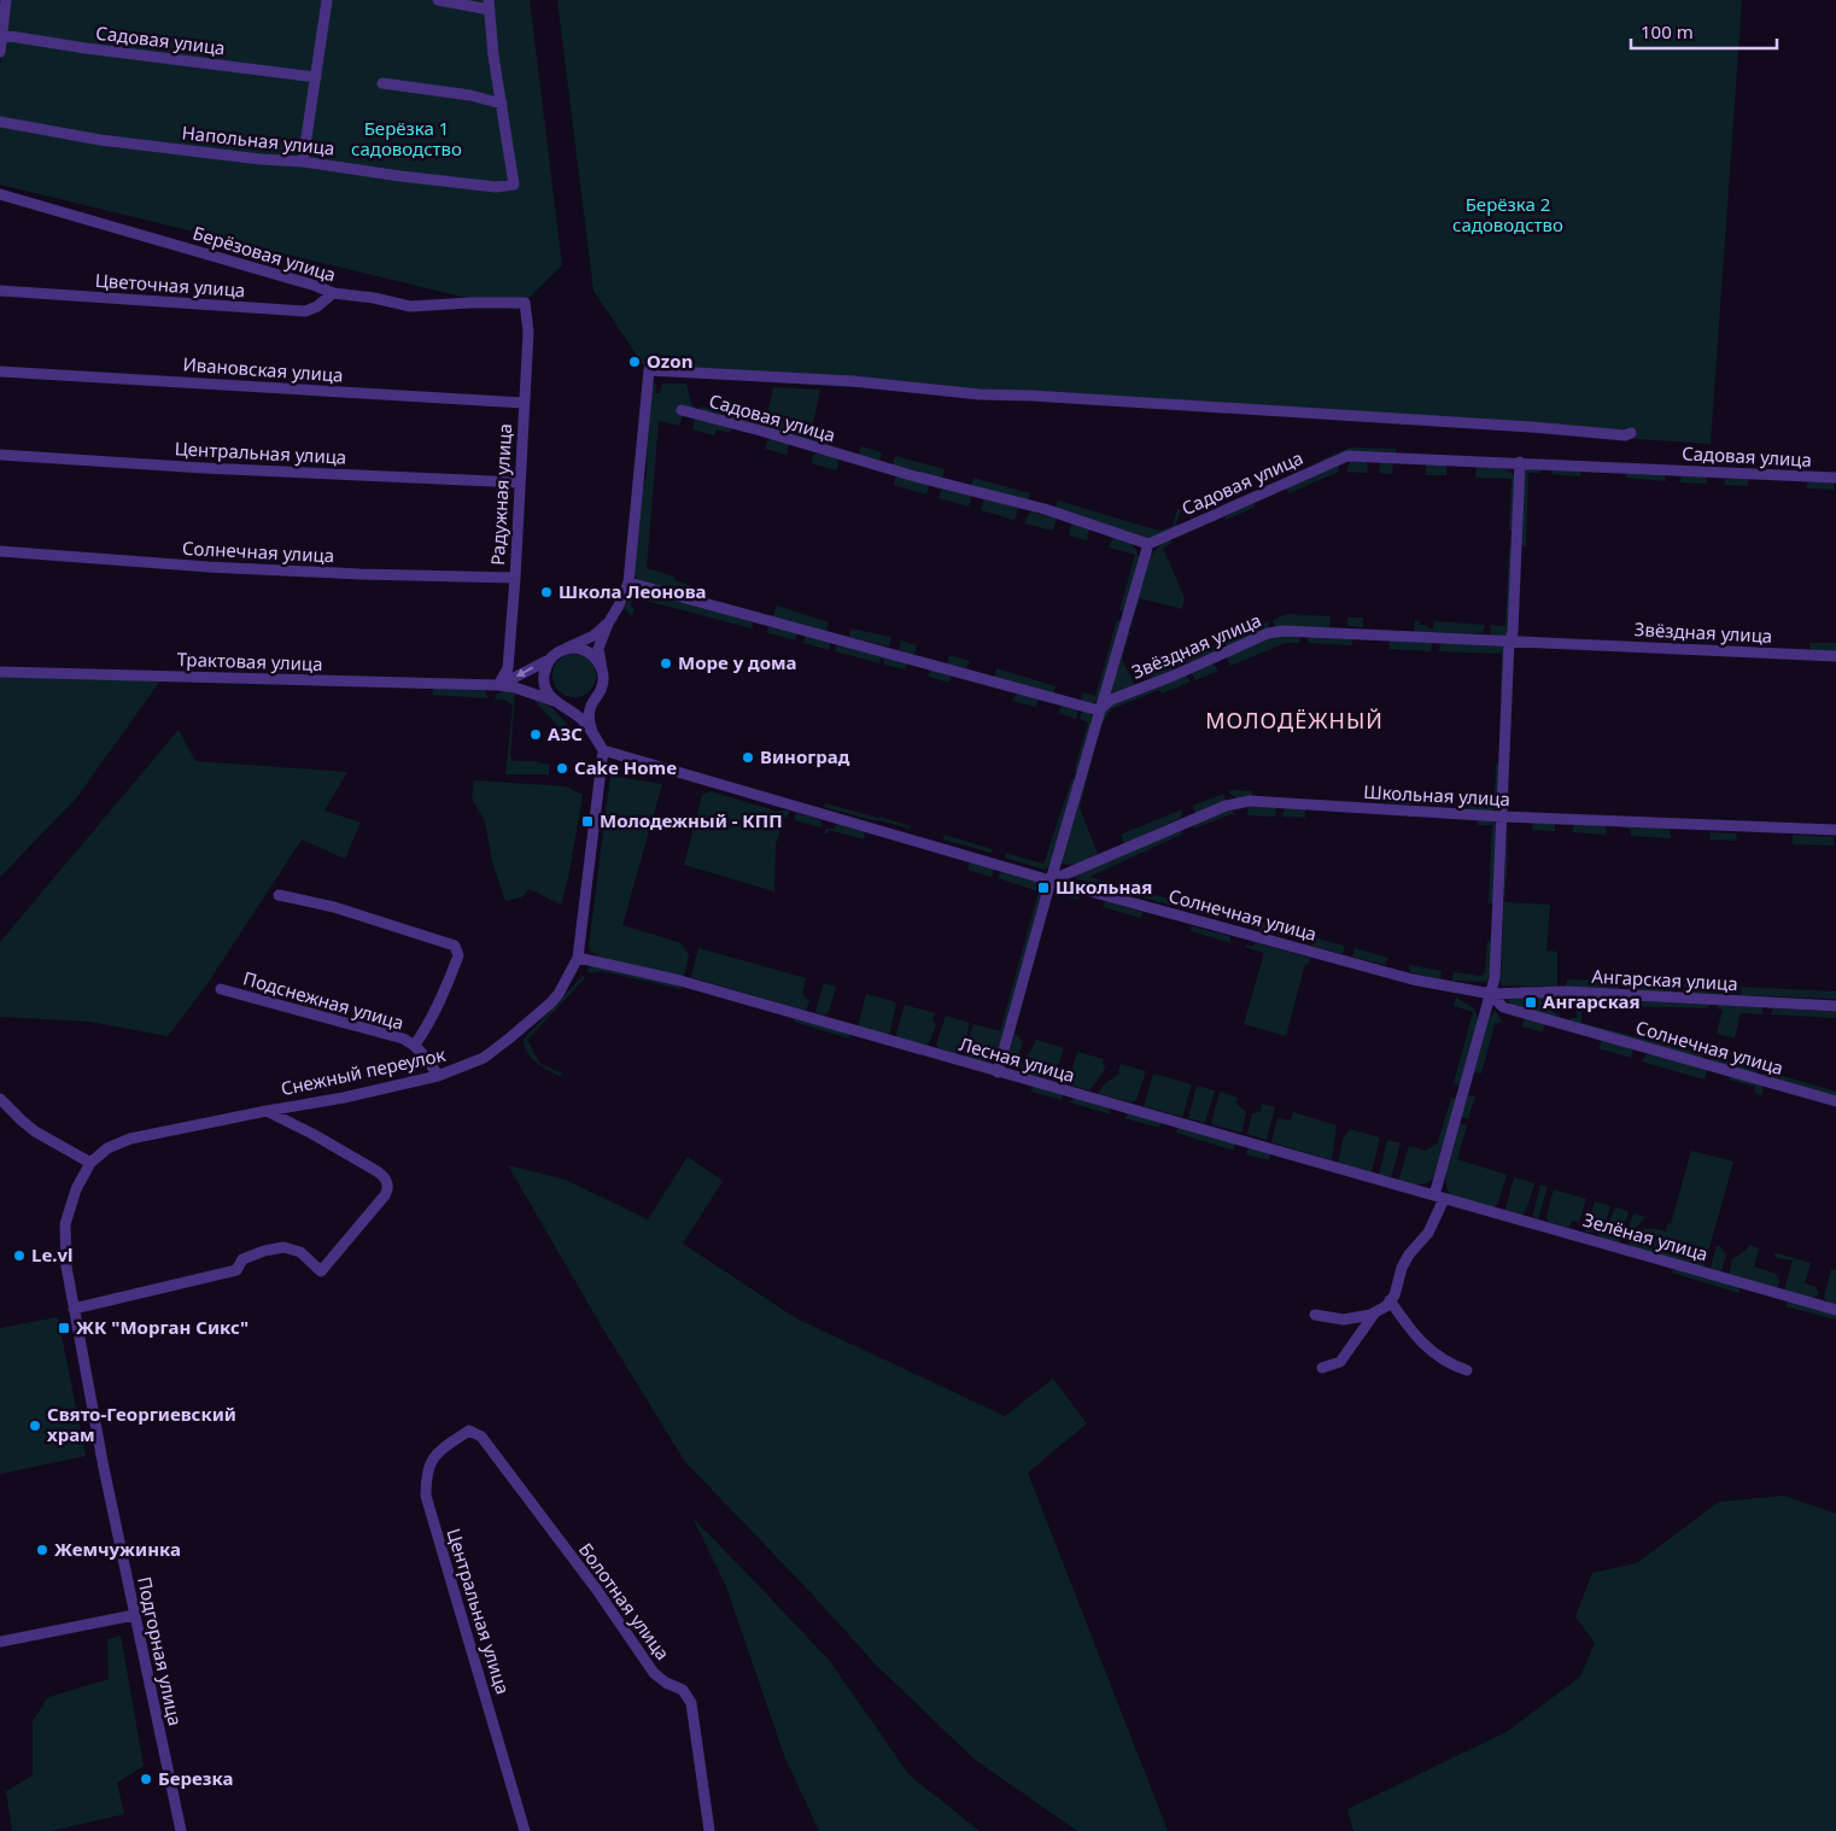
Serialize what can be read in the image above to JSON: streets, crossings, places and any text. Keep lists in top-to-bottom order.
{
  "streets": {
    "street": [
      "Садовая улица",
      "Напольная улица",
      "Берёзовая улица",
      "Цветочная улица",
      "Ивановская улица",
      "Центральная улица",
      "Радужная улица",
      "Солнечная улица",
      "Звёздная улица",
      "Трактовая улица",
      "Школьная улица",
      "Ангарская улица",
      "Подснежная улица",
      "Лесная улица",
      "Снежный переулок",
      "Зелёная улица",
      "Болотная улица",
      "Подгорная улица"
    ]
  },
  "crossings": [
    ["Берёзовая улица", "Цветочная улица"],
    ["Берёзовая улица", "Радужная улица"],
    ["Ивановская улица", "Радужная улица"],
    ["Центральная улица", "Радужная улица"],
    ["Центральная улица", "Болотная улица"],
    ["Радужная улица", "Солнечная улица"],
    ["Радужная улица", "Трактовая улица"],
    ["Солнечная улица", "Школьная улица"],
    ["Солнечная улица", "Ангарская улица"],
    ["Солнечная улица", "Снежный переулок"],
    ["Подснежная улица", "Снежный переулок"],
    ["Лесная улица", "Снежный переулок"],
    ["Лесная улица", "Зелёная улица"],
    ["Снежный переулок", "Подгорная улица"]
  ],
  "districts": ["МОЛОДЁЖНЫЙ"],
  "parks": ["Берёзка 1 садоводство", "Берёзка 2 садоводство"],
  "places": {
    "other": [
      "Ozon",
      "Школа Леонова",
      "Море у дома",
      "АЗС",
      "Виноград",
      "Cake Home",
      "Le.vl",
      "Свято-Георгиевский храм",
      "Жемчужинка",
      "Березка"
    ],
    "transit": [
      "Молодежный - КПП",
      "Школьная",
      "Ангарская",
      "ЖК \"Морган Сикс\""
    ]
  },
  "scale_bar": "100 m"
}
